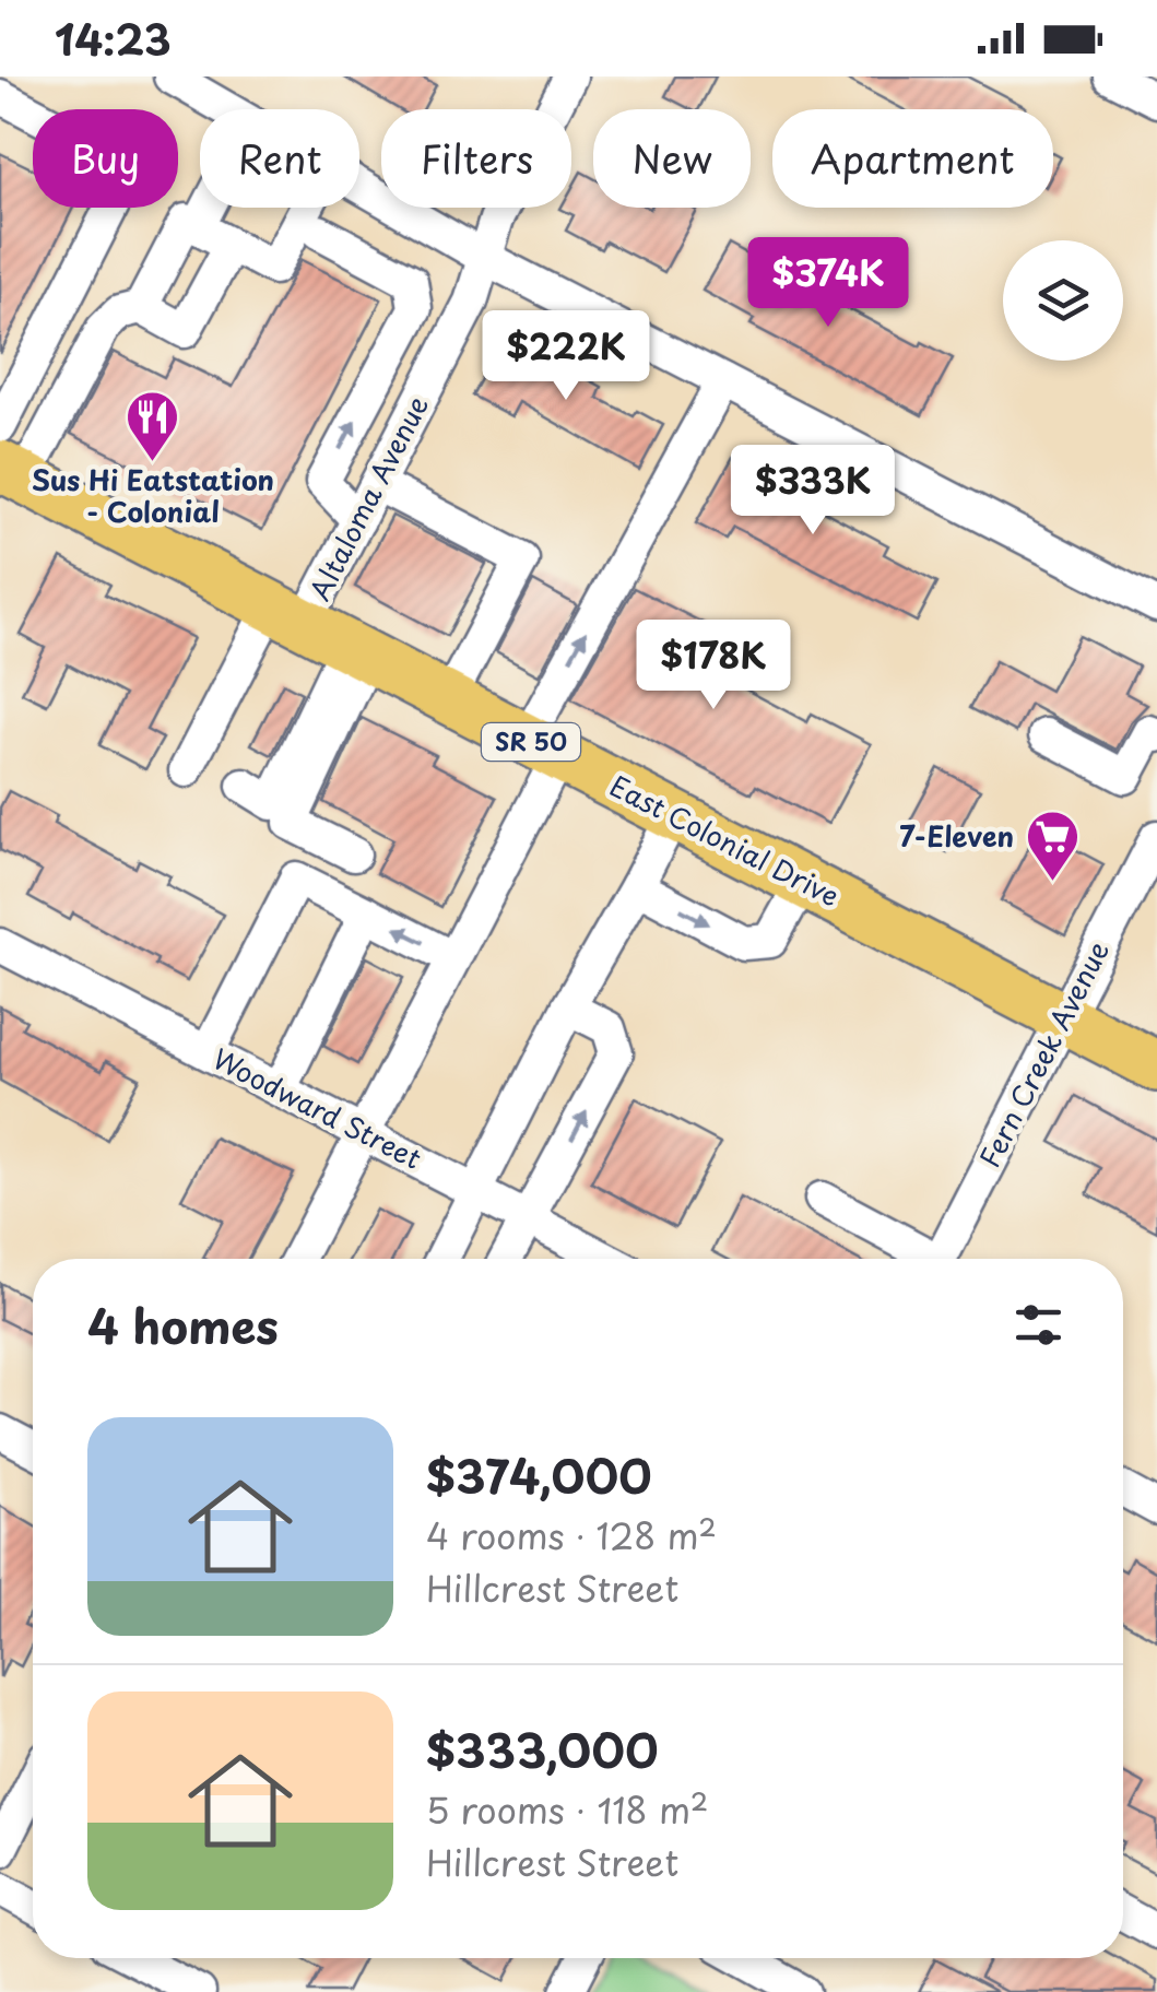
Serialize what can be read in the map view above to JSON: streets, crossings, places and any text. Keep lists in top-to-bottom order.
{
  "streets": {
    "highway": ["SR 50", "East Colonial Drive"],
    "street": ["Altaloma Avenue", "Fern Creek Avenue", "Woodward Street"]
  },
  "crossings": [
    ["Altaloma Avenue", "East Colonial Drive"],
    ["East Colonial Drive", "Fern Creek Avenue"]
  ],
  "places": {
    "restaurant": ["Sus Hi Eatstation - Colonial"],
    "supermarket": ["7-Eleven"]
  },
  "page": {
    "status": "14:23",
    "chip": [
      "Buy",
      "Rent",
      "Filters",
      "New",
      "Apartment"
    ],
    "price": [
      "$374K",
      "$222K",
      "$333K",
      "$178K"
    ],
    "heading": "4 homes",
    "list": [
      {
        "name": "$374,000",
        "note": "4 rooms · 128 m² · Hillcrest Street"
      },
      {
        "name": "$333,000",
        "note": "5 rooms · 118 m² · Hillcrest Street"
      }
    ]
  }
}
